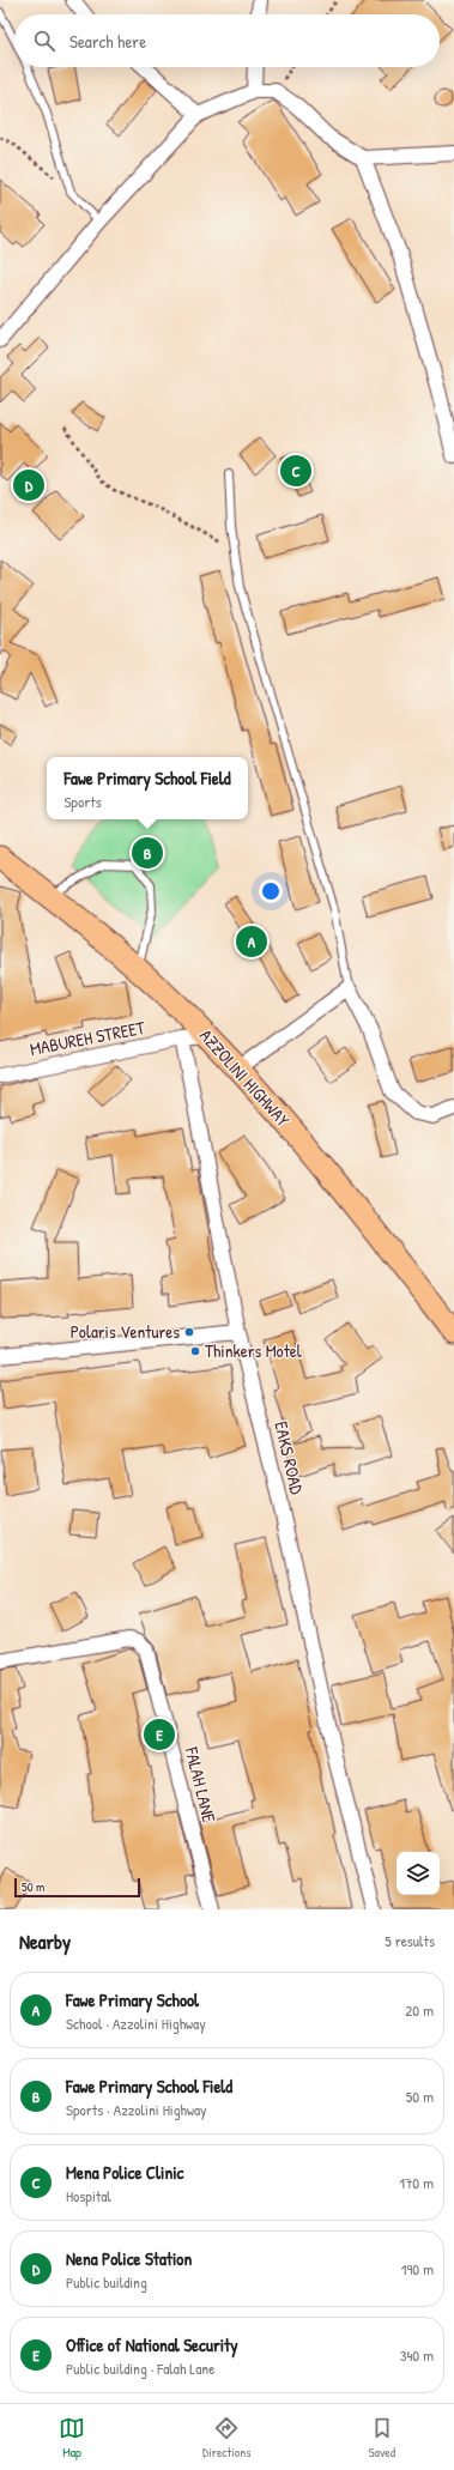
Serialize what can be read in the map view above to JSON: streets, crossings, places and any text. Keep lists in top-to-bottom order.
{
  "streets": {
    "main road": ["AZZOLINI HIGHWAY"],
    "street": ["MABUREH STREET", "EAKS ROAD", "FALAH LANE"]
  },
  "crossings": [
    ["MABUREH STREET", "EAKS ROAD"]
  ],
  "places": ["Polaris Ventures", "Thinkers Motel"],
  "scale_bar": "50 m",
  "page": {
    "search": "Search here",
    "pins": [
      "C",
      "D",
      "B",
      "A",
      "E"
    ],
    "popup": ["Fawe Primary School Field", "Sports"],
    "scale": "50 m",
    "heading": ["Nearby", "5 results"],
    "list": [
      {
        "mark": "A",
        "name": "Fawe Primary School",
        "note": "School · Azzolini Highway",
        "value": "20 m"
      },
      {
        "mark": "B",
        "name": "Fawe Primary School Field",
        "note": "Sports · Azzolini Highway",
        "value": "50 m"
      },
      {
        "mark": "C",
        "name": "Mena Police Clinic",
        "note": "Hospital",
        "value": "170 m"
      },
      {
        "mark": "D",
        "name": "Nena Police Station",
        "note": "Public building",
        "value": "190 m"
      },
      {
        "mark": "E",
        "name": "Office of National Security",
        "note": "Public building · Falah Lane",
        "value": "340 m"
      }
    ],
    "nav": ["Map", "Directions", "Saved"]
  }
}
